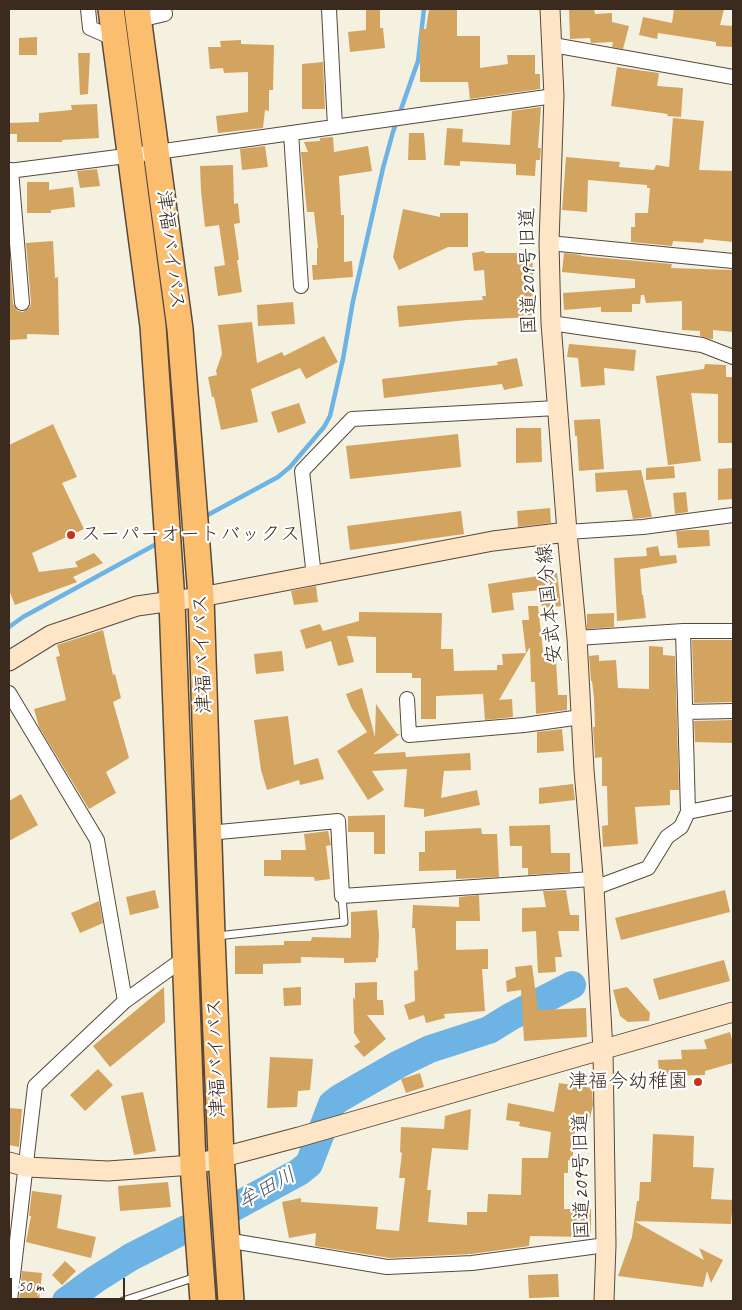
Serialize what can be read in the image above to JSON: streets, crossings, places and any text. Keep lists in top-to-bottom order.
{
  "streets": {
    "highway": ["津福バイパス"],
    "street": ["国道209号旧道", "安武本国分線"]
  },
  "crossings": [
    ["津福バイパス", "安武本国分線"],
    ["国道209号旧道", "安武本国分線"]
  ],
  "water": ["牟田川"],
  "places": ["スーパーオートバックス", "津福今幼稚園"],
  "scale_bar": "50 m"
}
